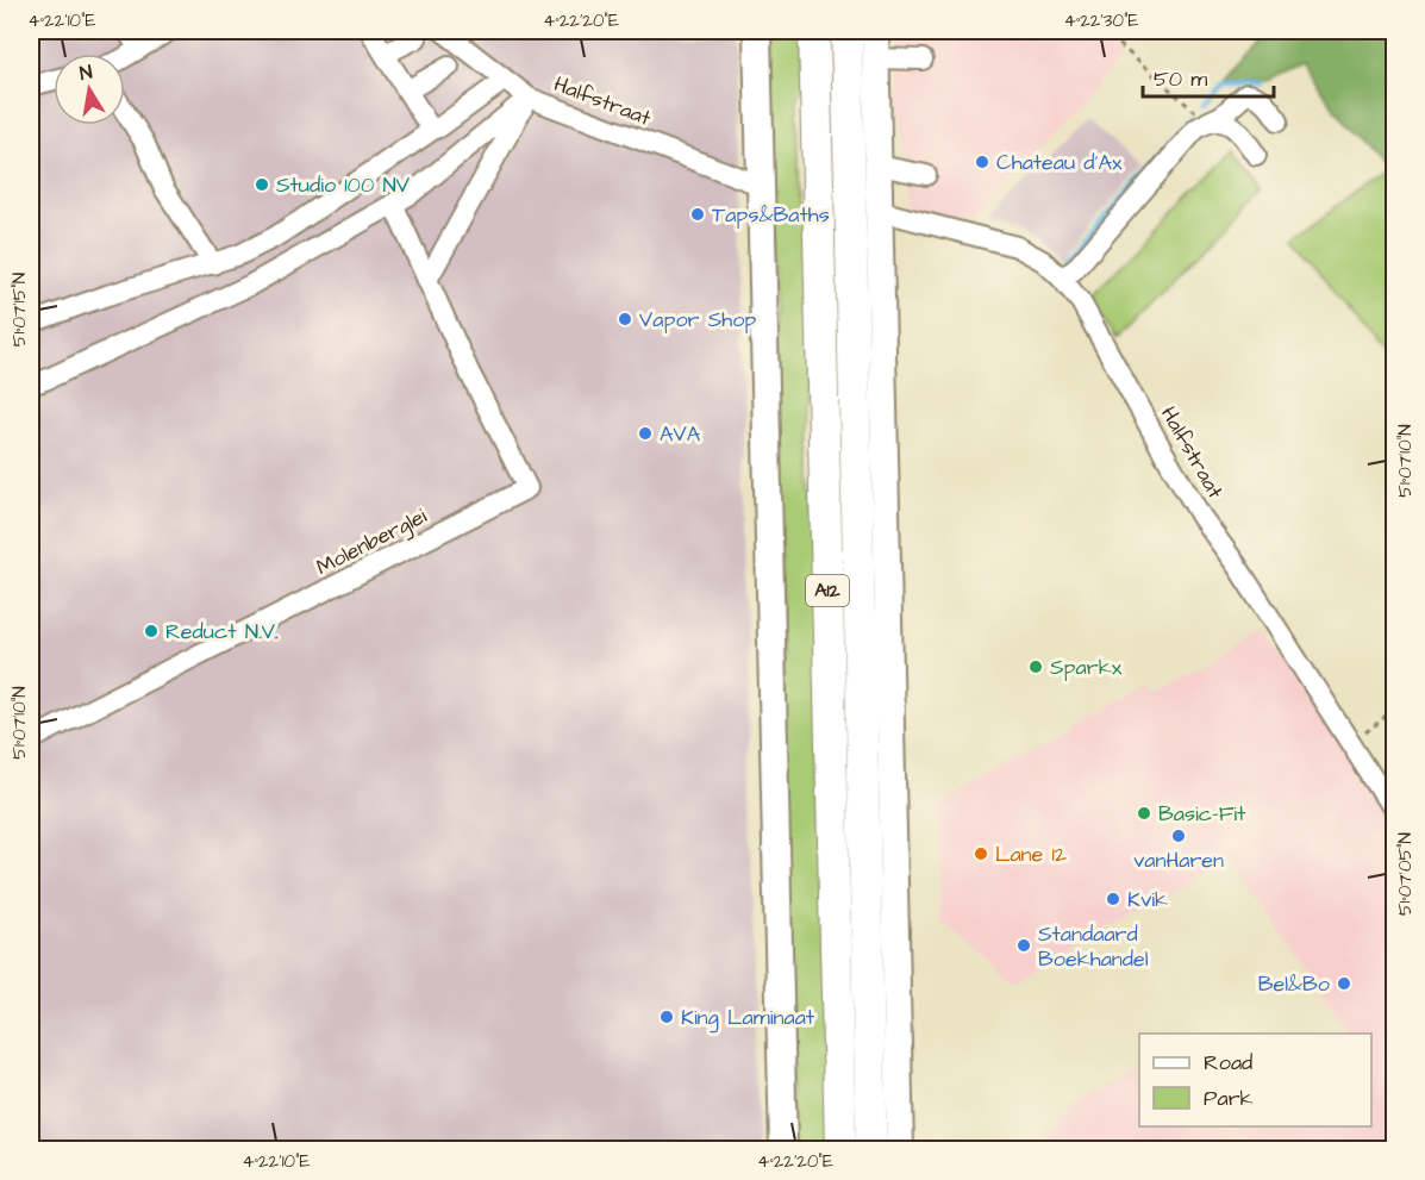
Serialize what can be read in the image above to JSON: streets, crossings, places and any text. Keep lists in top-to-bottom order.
{
  "streets": {
    "highway": ["A12"],
    "street": ["Halfstraat", "Molenberglei"]
  },
  "places": [
    "Chateau d'Ax",
    "Studio 100 NV",
    "Taps&Baths",
    "Vapor Shop",
    "AVA",
    "Reduct N.V.",
    "Sparkx",
    "Basic-Fit",
    "vanHaren",
    "Lane 12",
    "Kvik",
    "Standaard Boekhandel",
    "Bel&Bo",
    "King Laminaat"
  ],
  "legend": ["Road", "Park"],
  "scale_bar": "50 m",
  "north": "top",
  "coordinates": [
    "4°22'10\"E",
    "4°22'20\"E",
    "4°22'30\"E",
    "51°07'15\"N",
    "51°07'10\"N",
    "51°07'05\"N"
  ]
}
